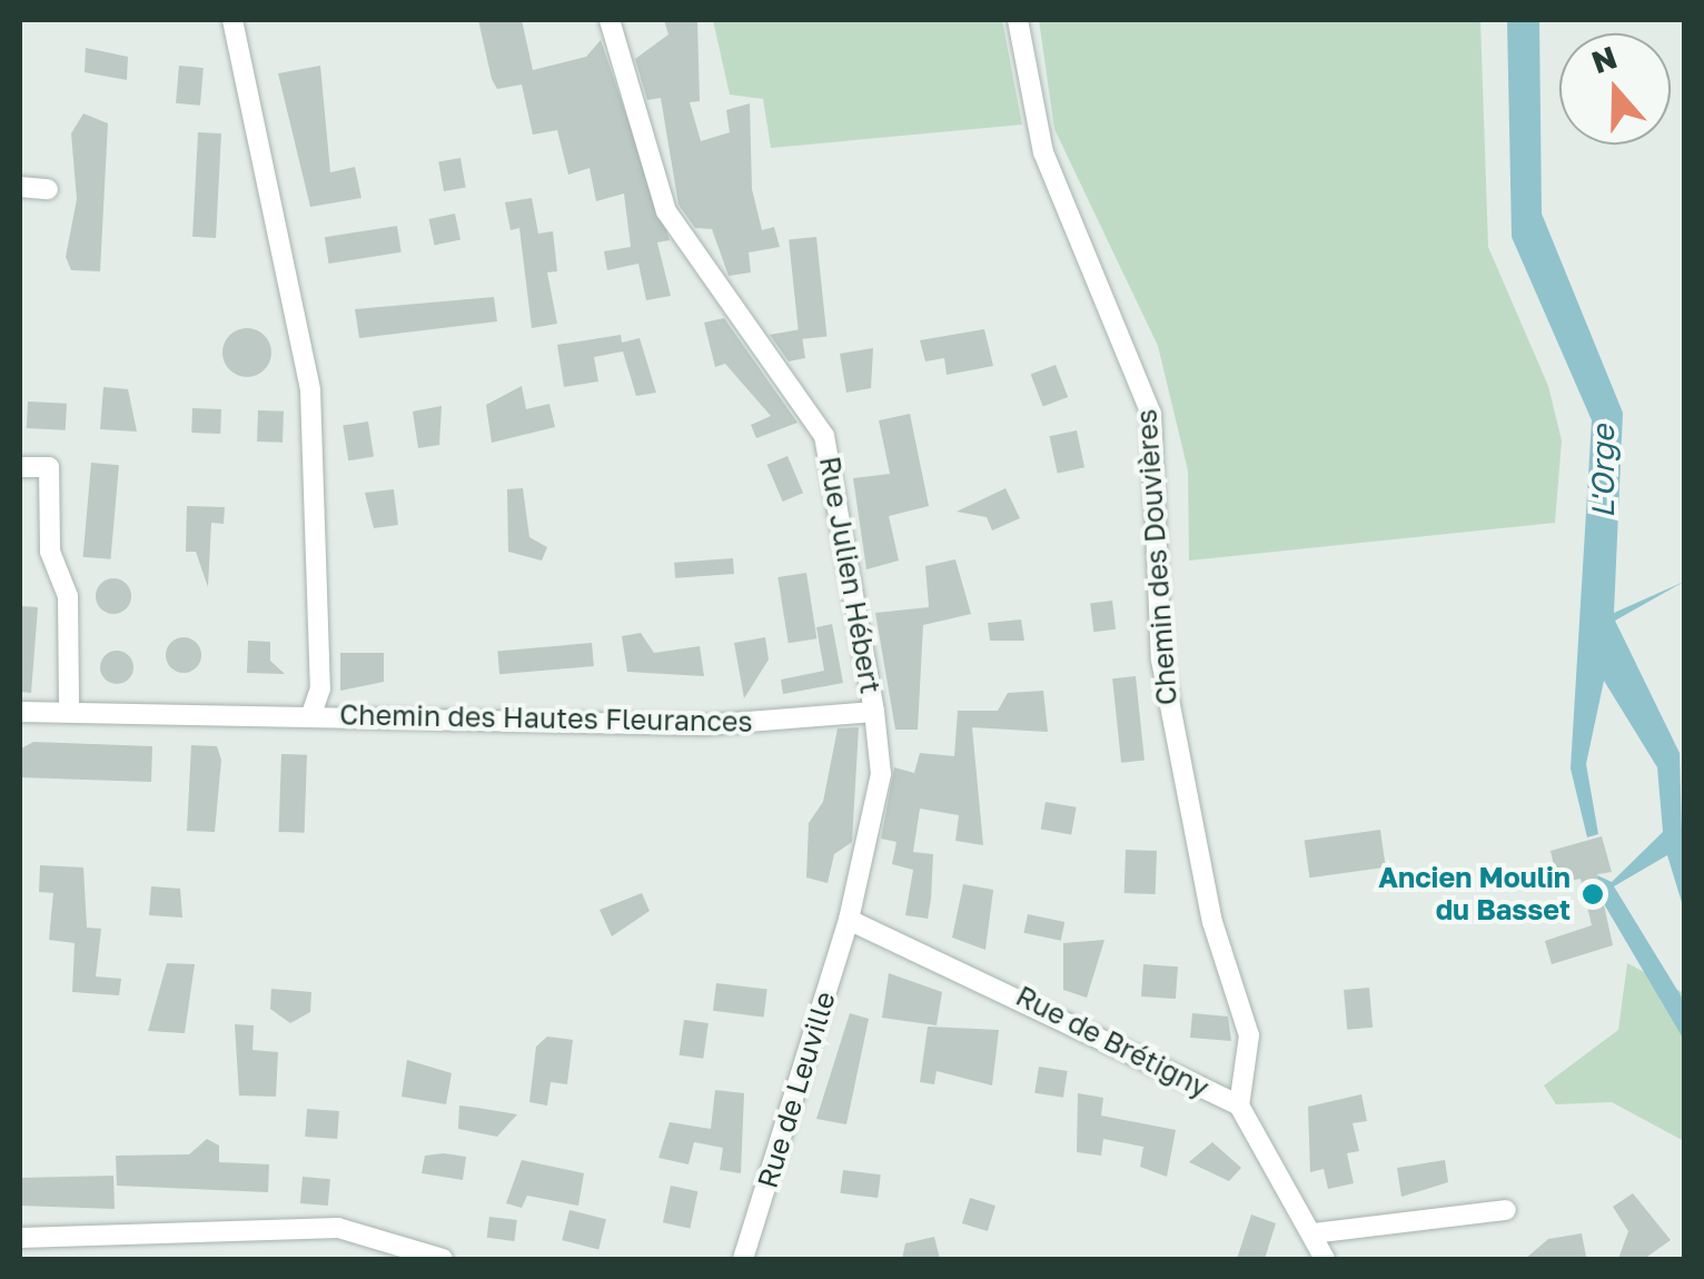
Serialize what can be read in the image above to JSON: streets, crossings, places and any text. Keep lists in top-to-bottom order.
{
  "streets": {
    "street": [
      "Chemin des Douvières",
      "Rue Julien Hébert",
      "Chemin des Hautes Fleurances",
      "Rue de Brétigny",
      "Rue de Leuville"
    ]
  },
  "crossings": [
    ["Chemin des Douvières", "Rue de Brétigny"],
    ["Rue Julien Hébert", "Chemin des Hautes Fleurances"],
    ["Rue Julien Hébert", "Rue de Brétigny"],
    ["Rue Julien Hébert", "Rue de Leuville"],
    ["Rue de Brétigny", "Rue de Leuville"]
  ],
  "water": ["L'Orge"],
  "places": ["Ancien Moulin du Basset"],
  "north": "top"
}
